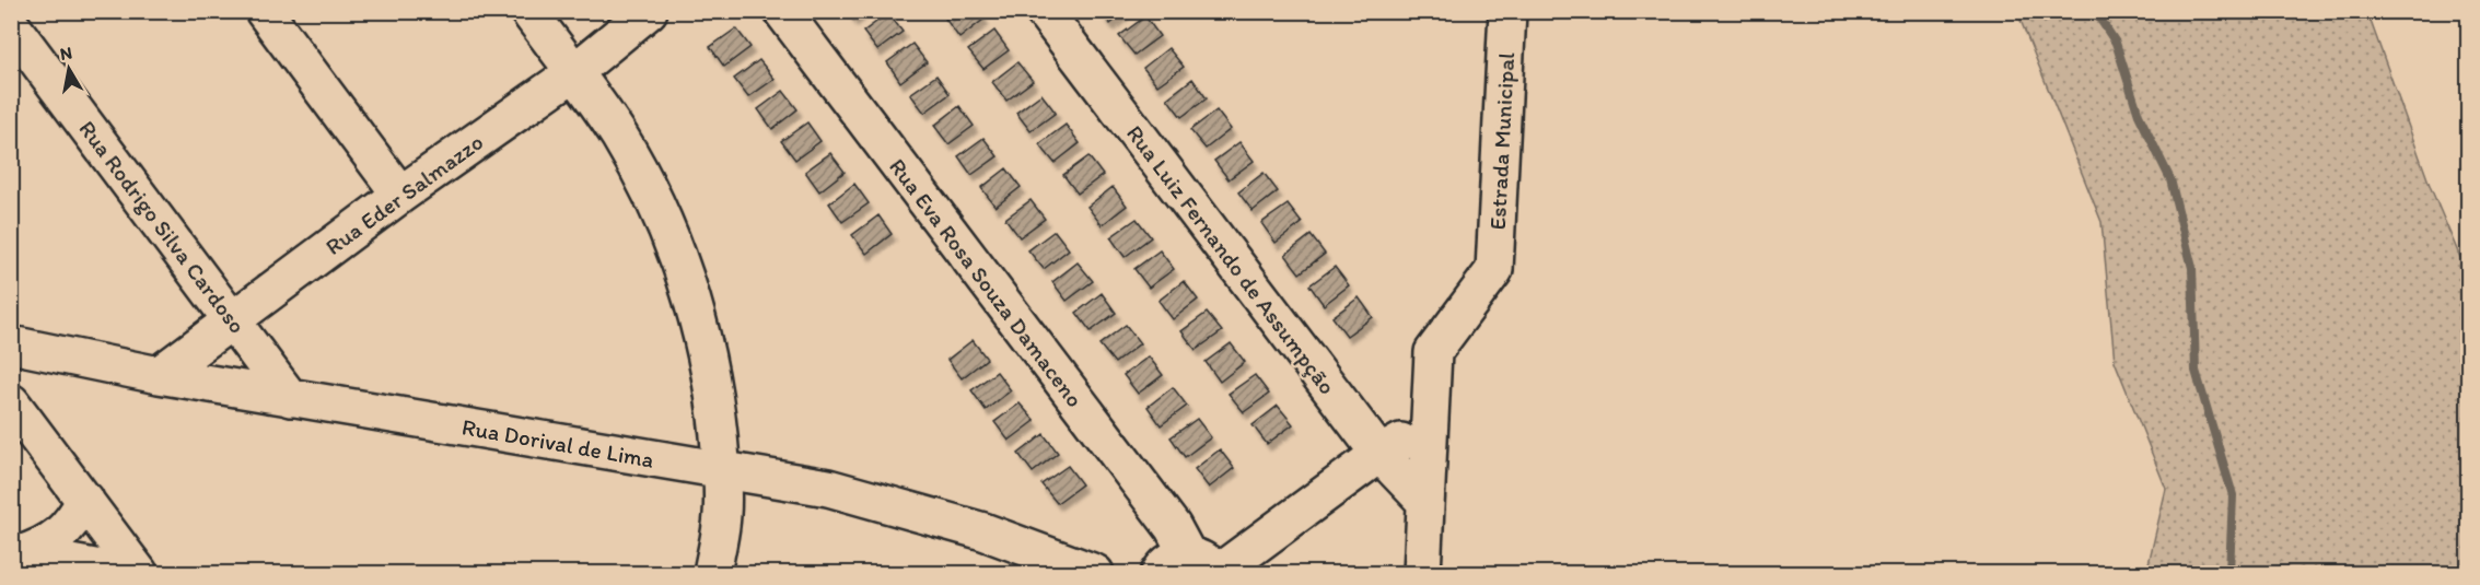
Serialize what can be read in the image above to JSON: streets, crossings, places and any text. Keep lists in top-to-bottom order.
{
  "streets": {
    "street": [
      "Estrada Municipal",
      "Rua Eder Salmazzo",
      "Rua Rodrigo Silva Cardoso",
      "Rua Luiz Fernando de Assumpção",
      "Rua Eva Rosa Souza Damaceno",
      "Rua Dorival de Lima"
    ]
  },
  "crossings": [
    ["Rua Eder Salmazzo", "Rua Rodrigo Silva Cardoso"],
    ["Rua Eder Salmazzo", "Rua Dorival de Lima"],
    ["Rua Rodrigo Silva Cardoso", "Rua Dorival de Lima"]
  ],
  "north": "top"
}
